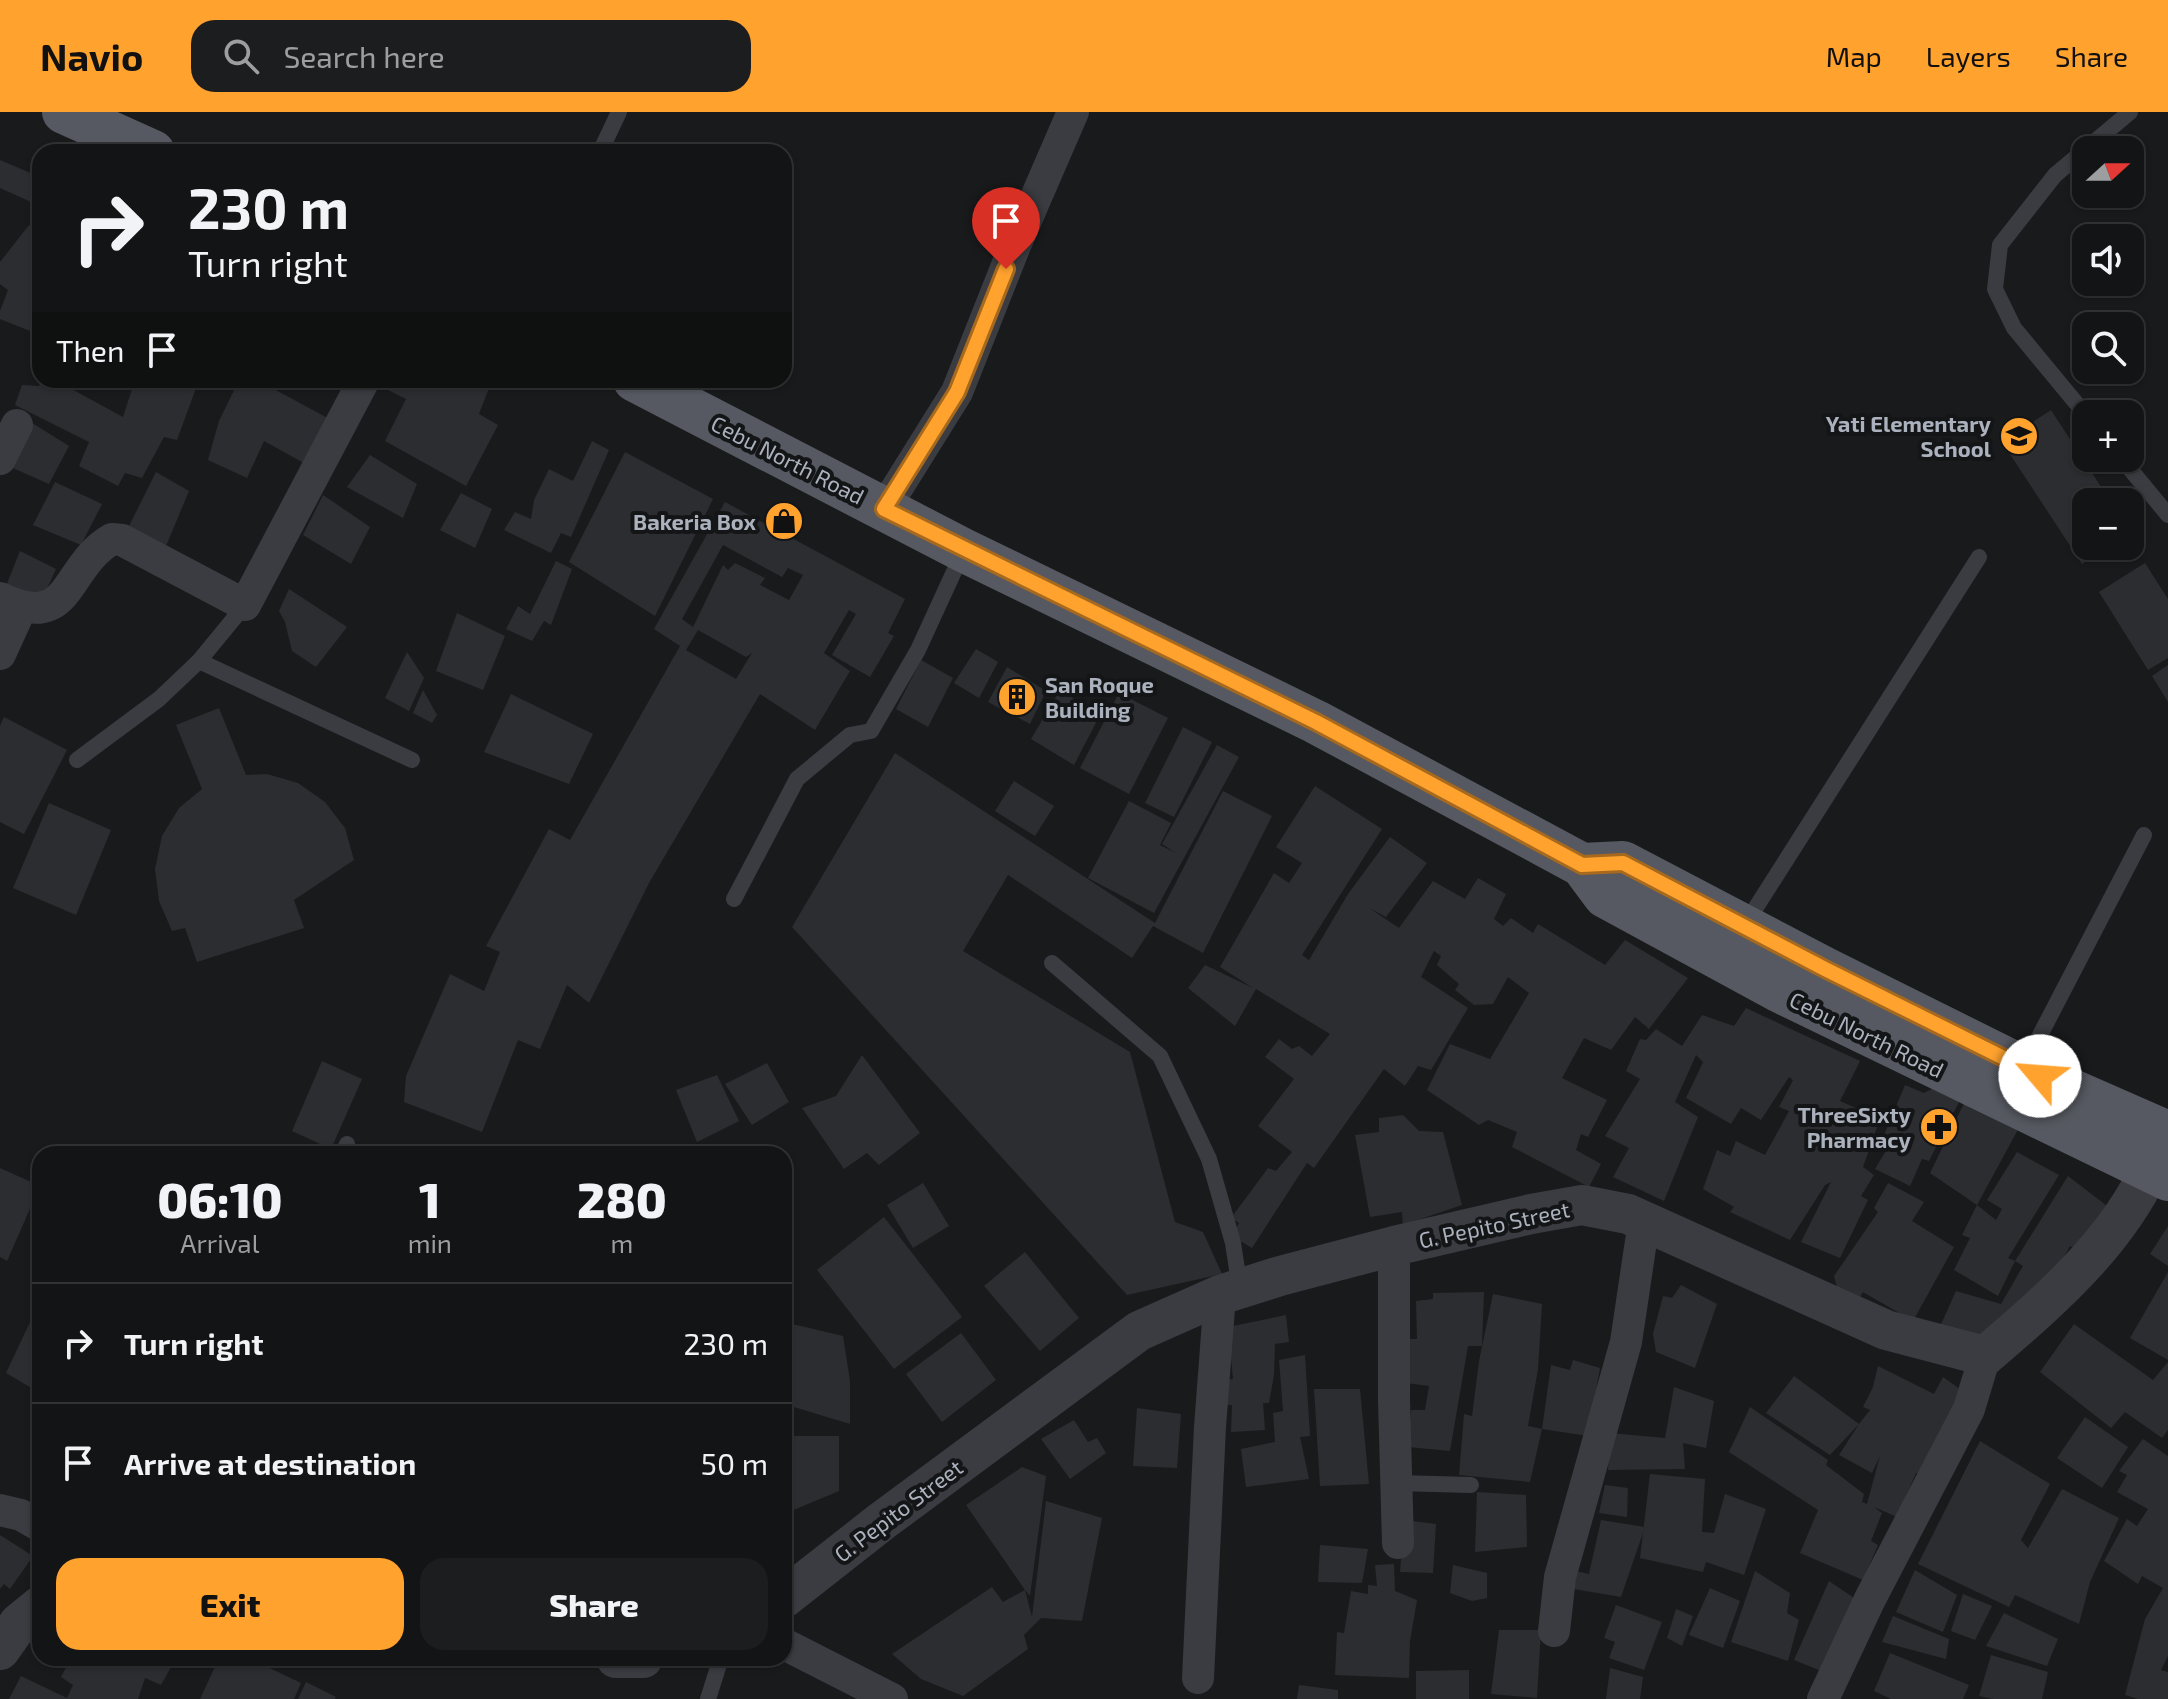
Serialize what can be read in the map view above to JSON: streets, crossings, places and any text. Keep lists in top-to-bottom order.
{
  "streets": {
    "main road": ["Cebu North Road"],
    "street": ["G. Pepito Street"]
  },
  "places": {
    "school or university": ["Yati Elementary School"],
    "shop": ["Bakeria Box"],
    "building": ["San Roque Building"],
    "pharmacy": ["ThreeSixty Pharmacy"]
  },
  "north": "right",
  "page": {
    "header": "Navio",
    "search": "Search here",
    "nav": ["Map", "Layers", "Share"],
    "map_buttons": ["+", "−"],
    "turn": ["230 m", "Turn right"],
    "then": "Then",
    "eta": [
      "06:10",
      "Arrival",
      "1",
      "min",
      "280",
      "m"
    ],
    "list": [
      {
        "name": "Turn right",
        "value": "230 m"
      },
      {
        "name": "Arrive at destination",
        "value": "50 m"
      }
    ],
    "buttons": ["Exit", "Share"]
  }
}
